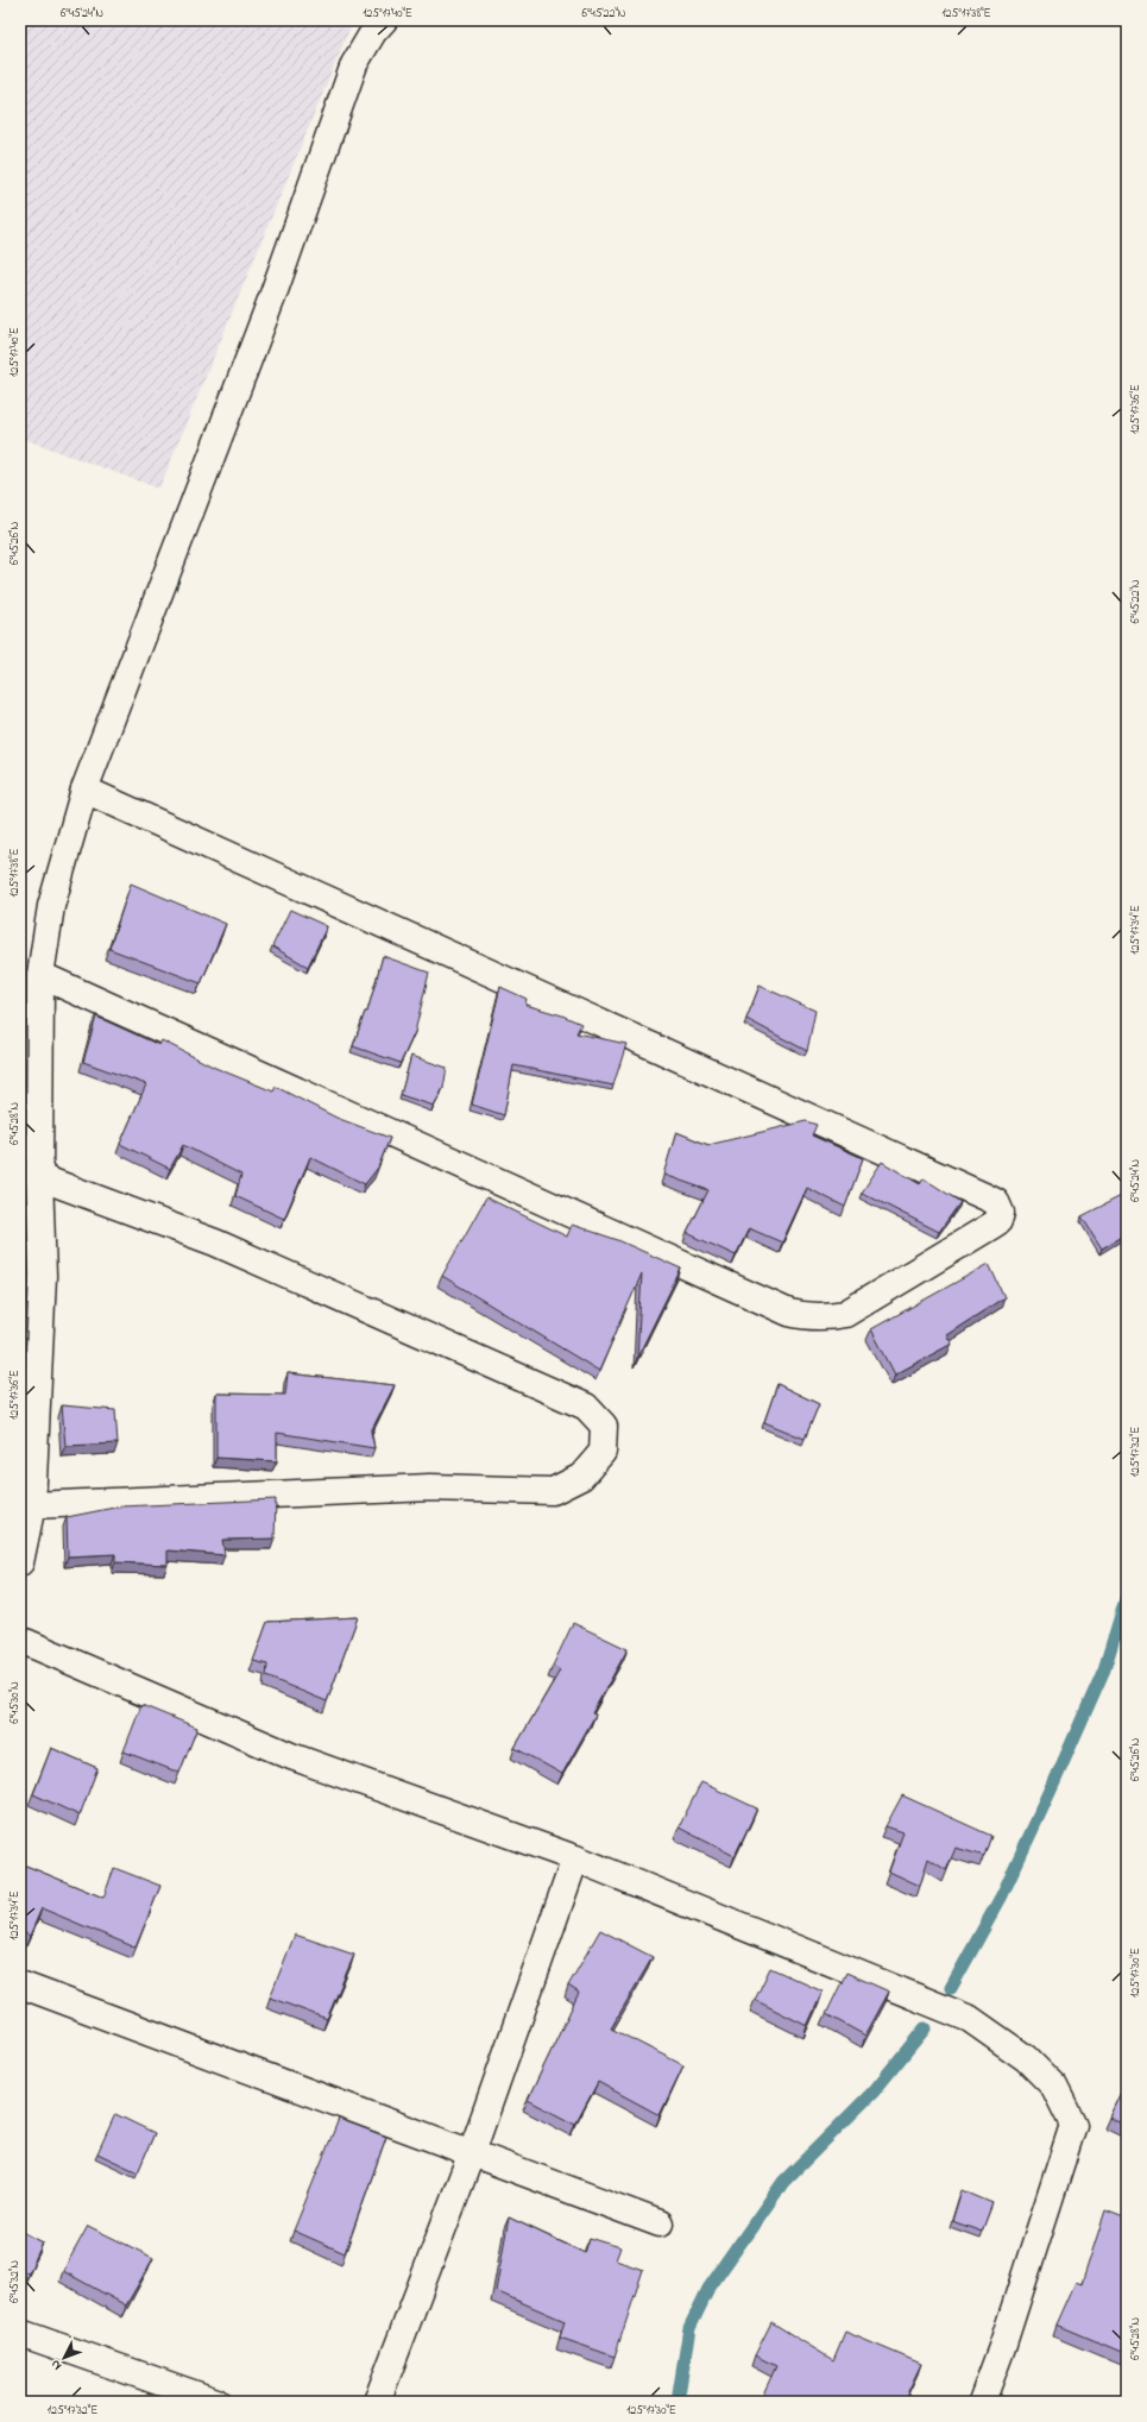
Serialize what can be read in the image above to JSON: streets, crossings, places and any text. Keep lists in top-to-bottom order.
{
  "north": "bottom left",
  "coordinates": [
    "6°45'24\"N",
    "125°17'40\"E",
    "6°45'22\"N",
    "125°17'38\"E",
    "125°17'36\"E",
    "6°45'26\"N",
    "125°17'34\"E",
    "6°45'28\"N",
    "125°17'32\"E",
    "6°45'30\"N",
    "125°17'30\"E",
    "6°45'32\"N"
  ]
}
